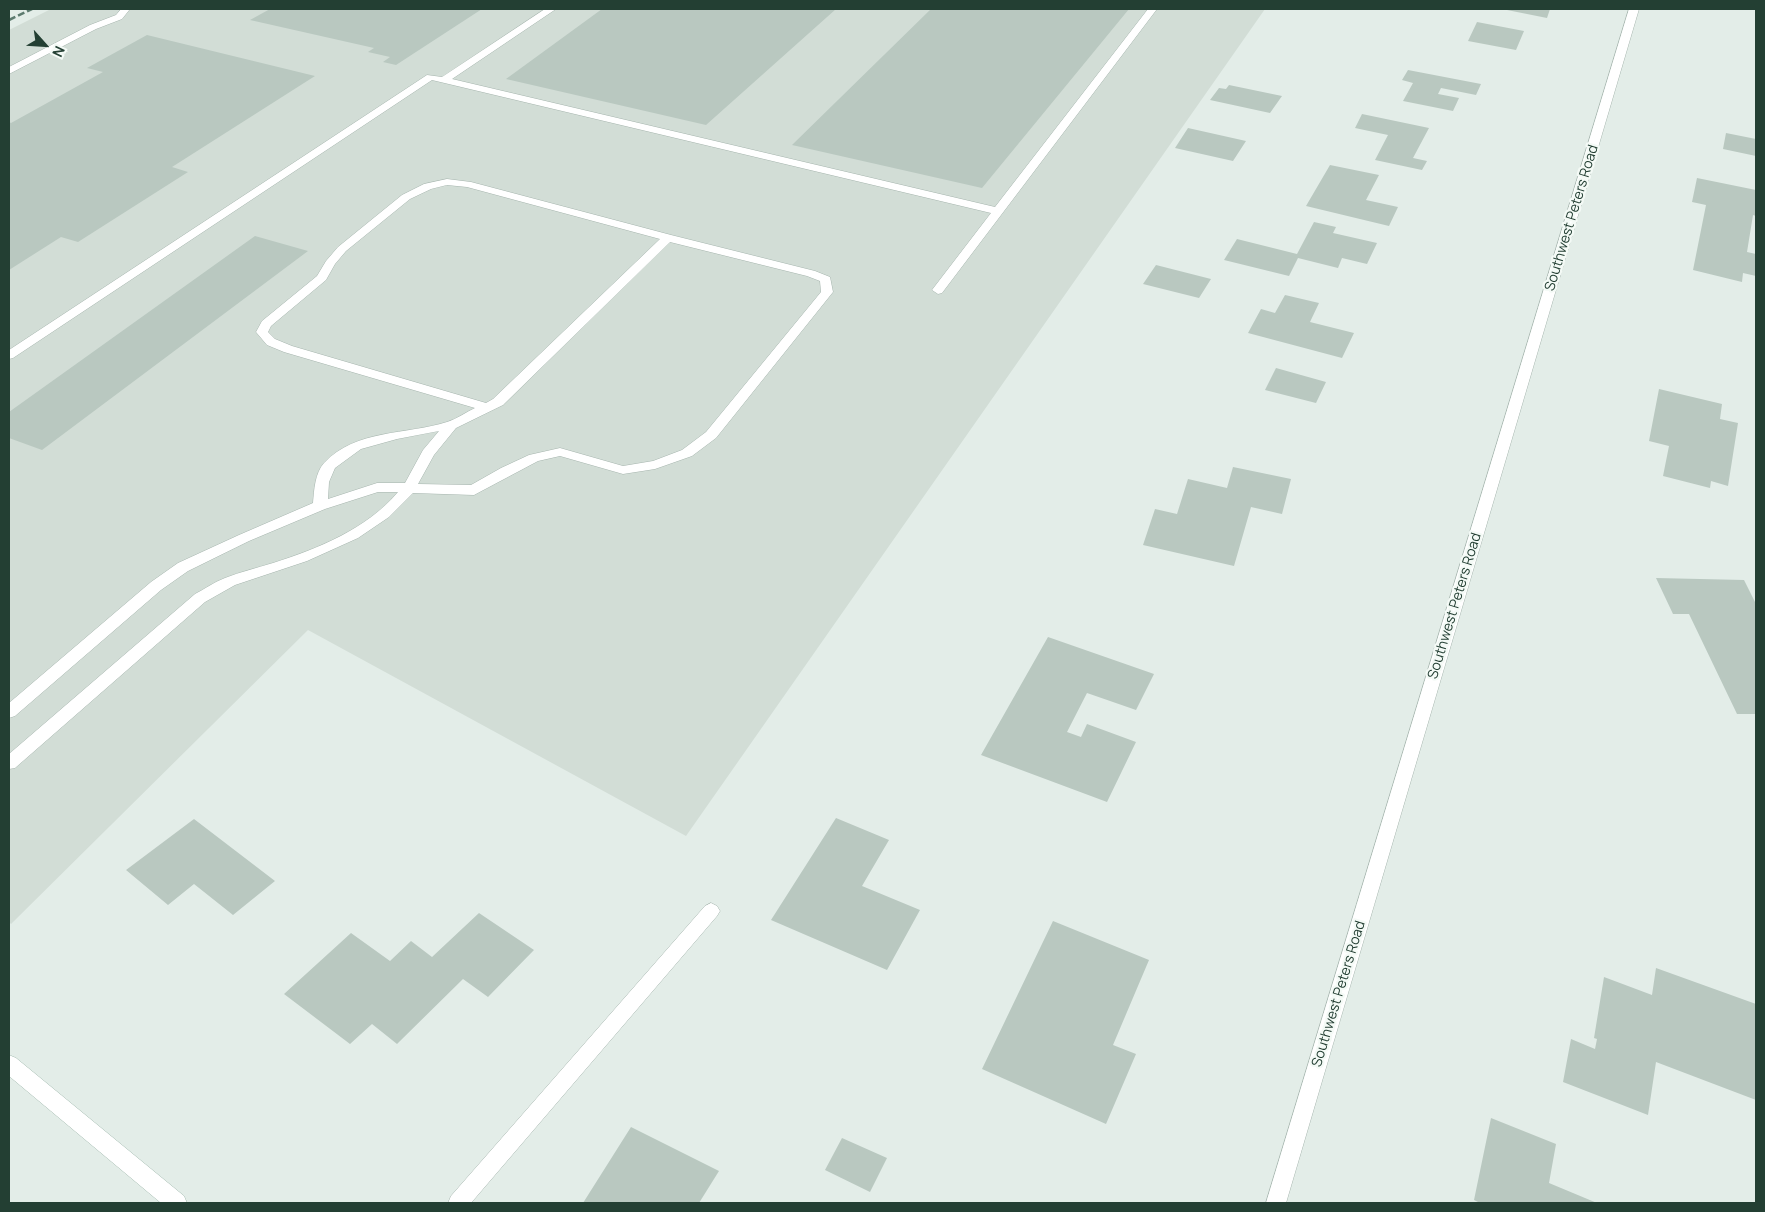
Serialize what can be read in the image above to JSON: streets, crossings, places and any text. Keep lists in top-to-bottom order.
{
  "streets": {
    "street": ["Southwest Peters Road"]
  },
  "north": "bottom right"
}
